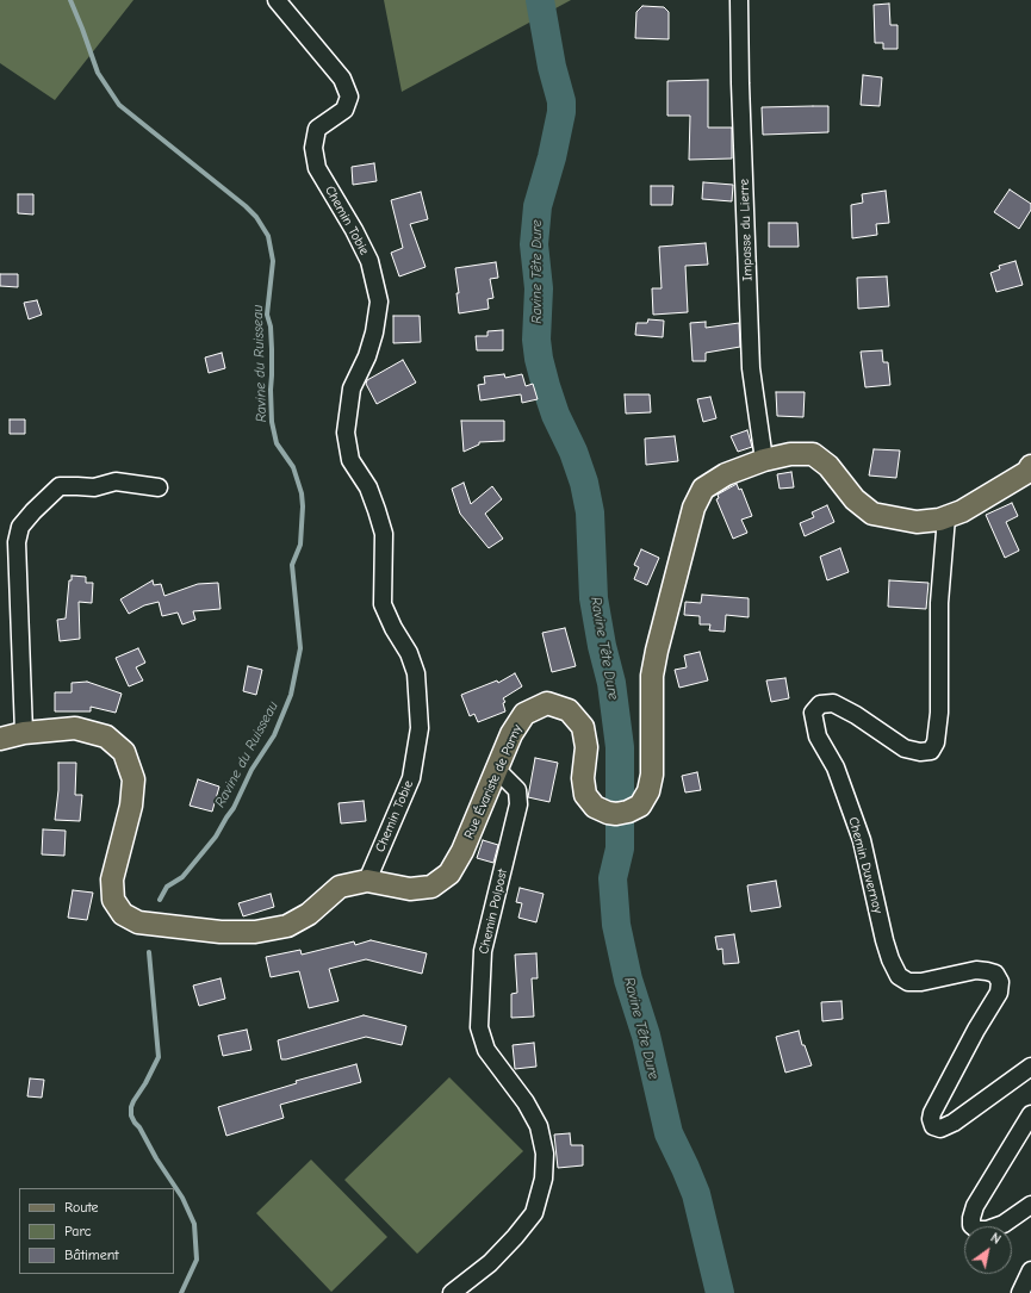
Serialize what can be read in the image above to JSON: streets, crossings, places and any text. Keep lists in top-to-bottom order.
{
  "streets": {
    "main road": ["Rue Évariste de Parny"],
    "street": [
      "Chemin Tobie",
      "Impasse du Lierre",
      "Chemin Duvernay",
      "Chemin Polpost"
    ]
  },
  "crossings": [
    ["Chemin Tobie", "Rue Évariste de Parny"],
    ["Impasse du Lierre", "Rue Évariste de Parny"],
    ["Rue Évariste de Parny", "Chemin Duvernay"],
    ["Rue Évariste de Parny", "Chemin Polpost"]
  ],
  "water": ["Ravine Tête Dure", "Ravine du Ruisseau"],
  "legend": ["Route", "Parc", "Bâtiment"],
  "north": "top right"
}
